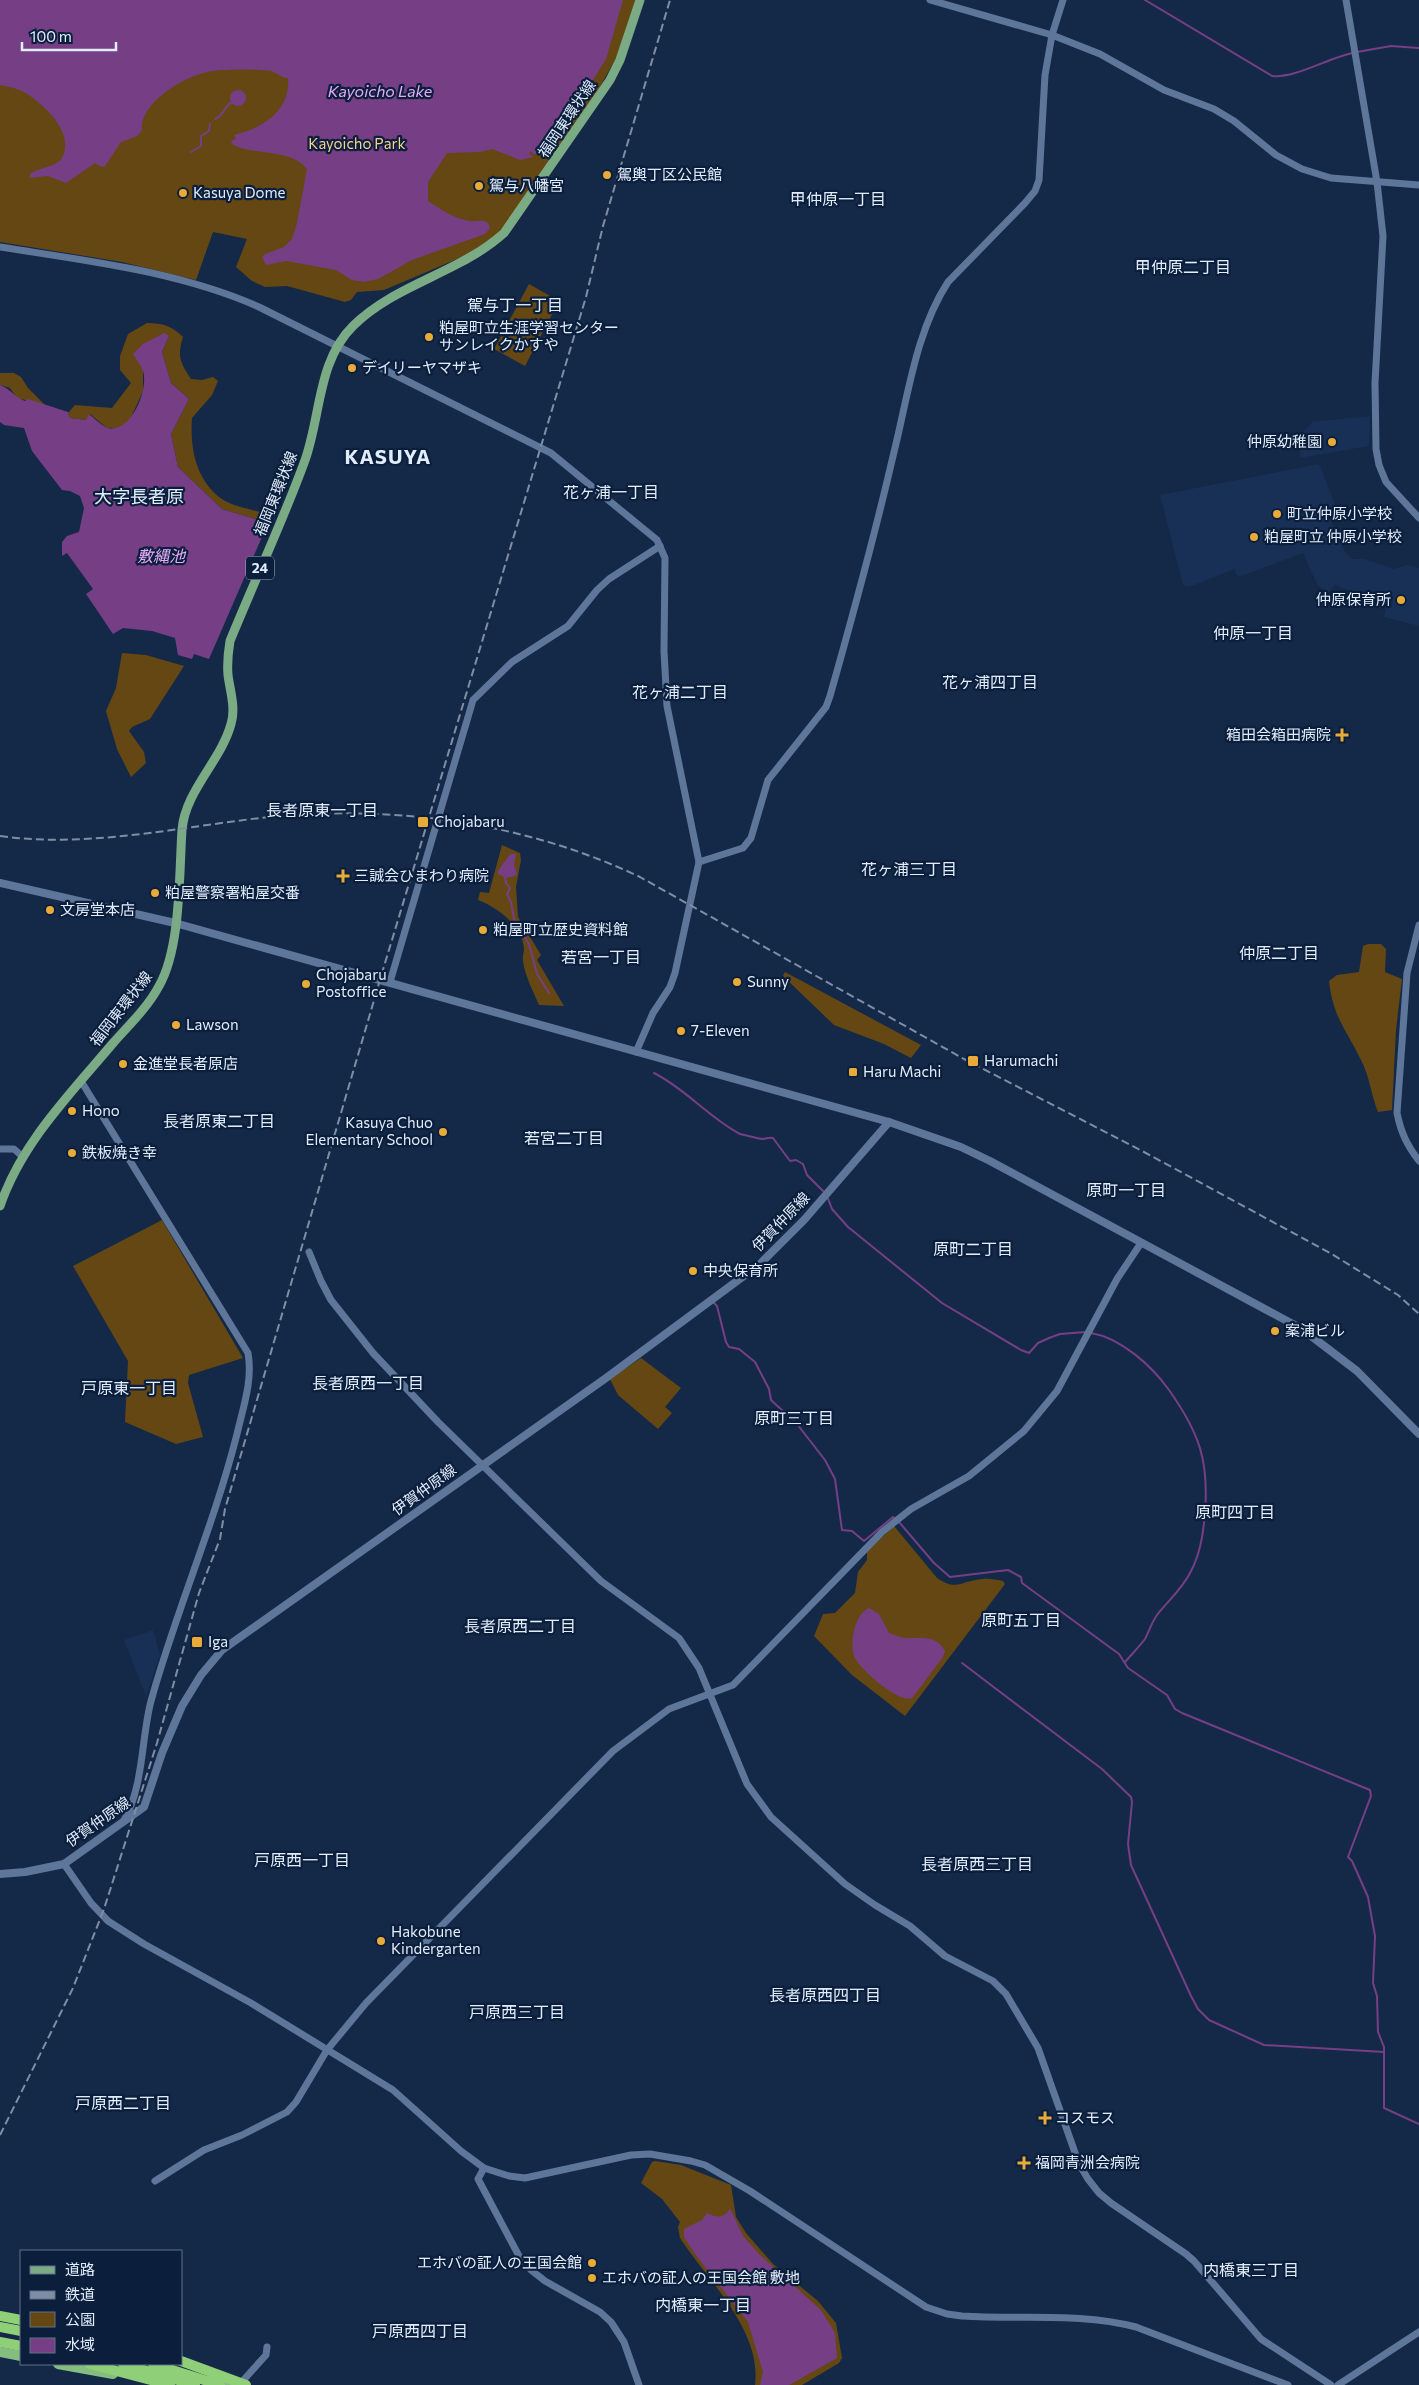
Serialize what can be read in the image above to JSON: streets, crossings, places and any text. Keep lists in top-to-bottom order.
{
  "streets": {
    "main road": ["福岡東環状線", "24", "伊賀仲原線"]
  },
  "districts": [
    "甲仲原一丁目",
    "甲仲原二丁目",
    "駕与丁一丁目",
    "KASUYA",
    "花ヶ浦一丁目",
    "大字長者原",
    "仲原一丁目",
    "花ヶ浦四丁目",
    "花ヶ浦二丁目",
    "長者原東一丁目",
    "花ヶ浦三丁目",
    "仲原二丁目",
    "若宮一丁目",
    "長者原東二丁目",
    "若宮二丁目",
    "原町一丁目",
    "原町二丁目",
    "長者原西一丁目",
    "戸原東一丁目",
    "原町三丁目",
    "原町四丁目",
    "原町五丁目",
    "長者原西二丁目",
    "戸原西一丁目",
    "長者原西三丁目",
    "長者原西四丁目",
    "戸原西三丁目",
    "戸原西二丁目",
    "内橋東三丁目",
    "内橋東一丁目",
    "戸原西四丁目"
  ],
  "water": ["Kayoicho Lake", "敷縄池"],
  "parks": ["Kayoicho Park"],
  "places": {
    "other": [
      "駕輿丁区公民館",
      "駕与八幡宮",
      "Kasuya Dome",
      "粕屋町立生涯学習センター サンレイクかすや",
      "デイリーヤマザキ",
      "仲原幼稚園",
      "町立仲原小学校",
      "粕屋町立 仲原小学校",
      "仲原保育所",
      "粕屋警察署粕屋交番",
      "文房堂本店",
      "粕屋町立歴史資料館",
      "Sunny",
      "Chojabaru Postoffice",
      "Lawson",
      "7-Eleven",
      "金進堂長者原店",
      "Hono",
      "Kasuya Chuo Elementary School",
      "鉄板焼き幸",
      "中央保育所",
      "案浦ビル",
      "Hakobune Kindergarten",
      "エホバの証人の王国会館",
      "エホバの証人の王国会館 敷地"
    ],
    "health": [
      "箱田会箱田病院",
      "三誠会ひまわり病院",
      "コスモス",
      "福岡青洲会病院"
    ],
    "transit": [
      "Chojabaru",
      "Harumachi",
      "Haru Machi",
      "Iga"
    ]
  },
  "legend": [
    "道路",
    "鉄道",
    "公園",
    "水域"
  ],
  "scale_bar": "100 m"
}
